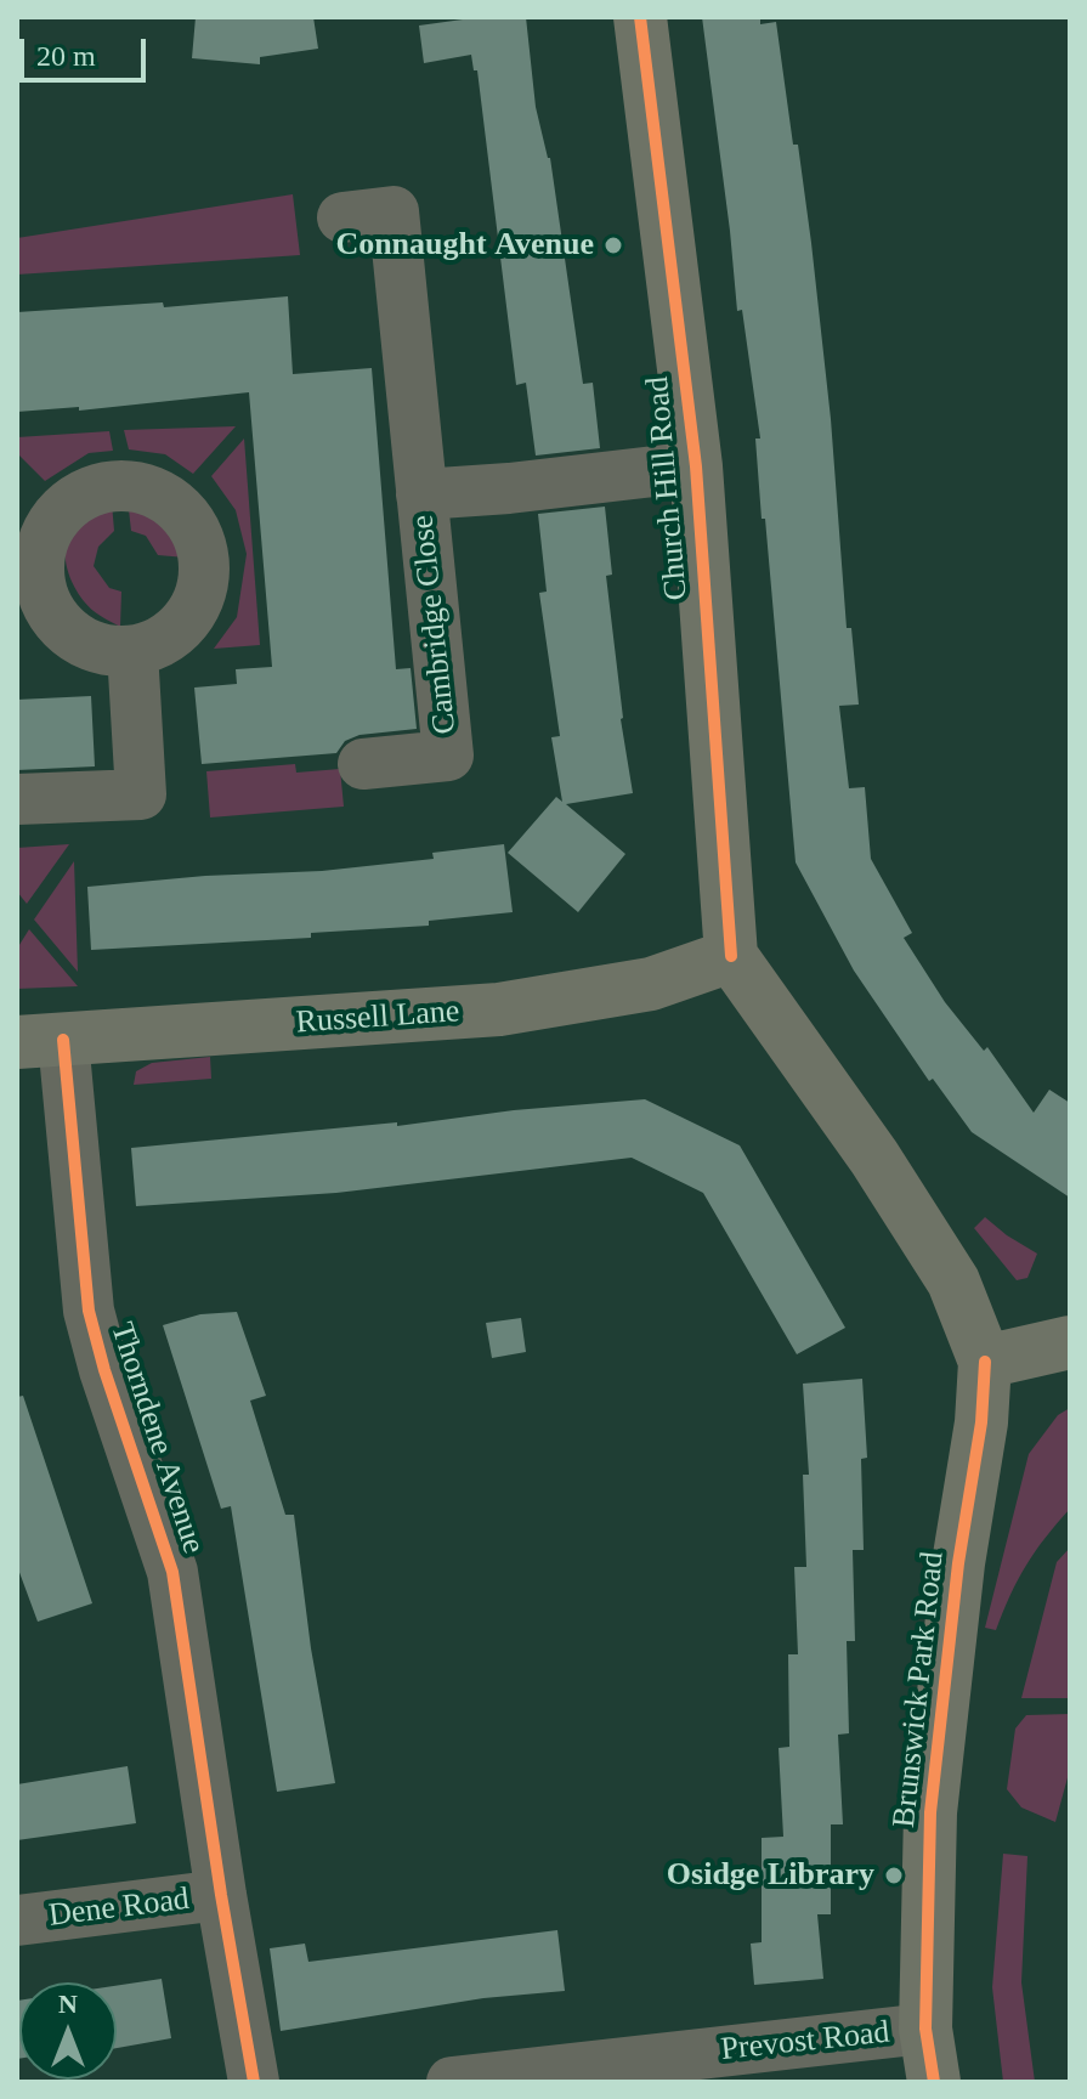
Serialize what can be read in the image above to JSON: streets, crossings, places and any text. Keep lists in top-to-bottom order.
{
  "streets": {
    "street": [
      "Church Hill Road",
      "Cambridge Close",
      "Russell Lane",
      "Thorndene Avenue",
      "Brunswick Park Road",
      "Dene Road",
      "Prevost Road"
    ]
  },
  "crossings": [
    ["Church Hill Road", "Cambridge Close"],
    ["Church Hill Road", "Russell Lane"],
    ["Church Hill Road", "Brunswick Park Road"],
    ["Russell Lane", "Thorndene Avenue"],
    ["Russell Lane", "Brunswick Park Road"],
    ["Thorndene Avenue", "Dene Road"],
    ["Brunswick Park Road", "Prevost Road"]
  ],
  "places": ["Connaught Avenue", "Osidge Library"],
  "scale_bar": "20 m",
  "north": "top"
}
